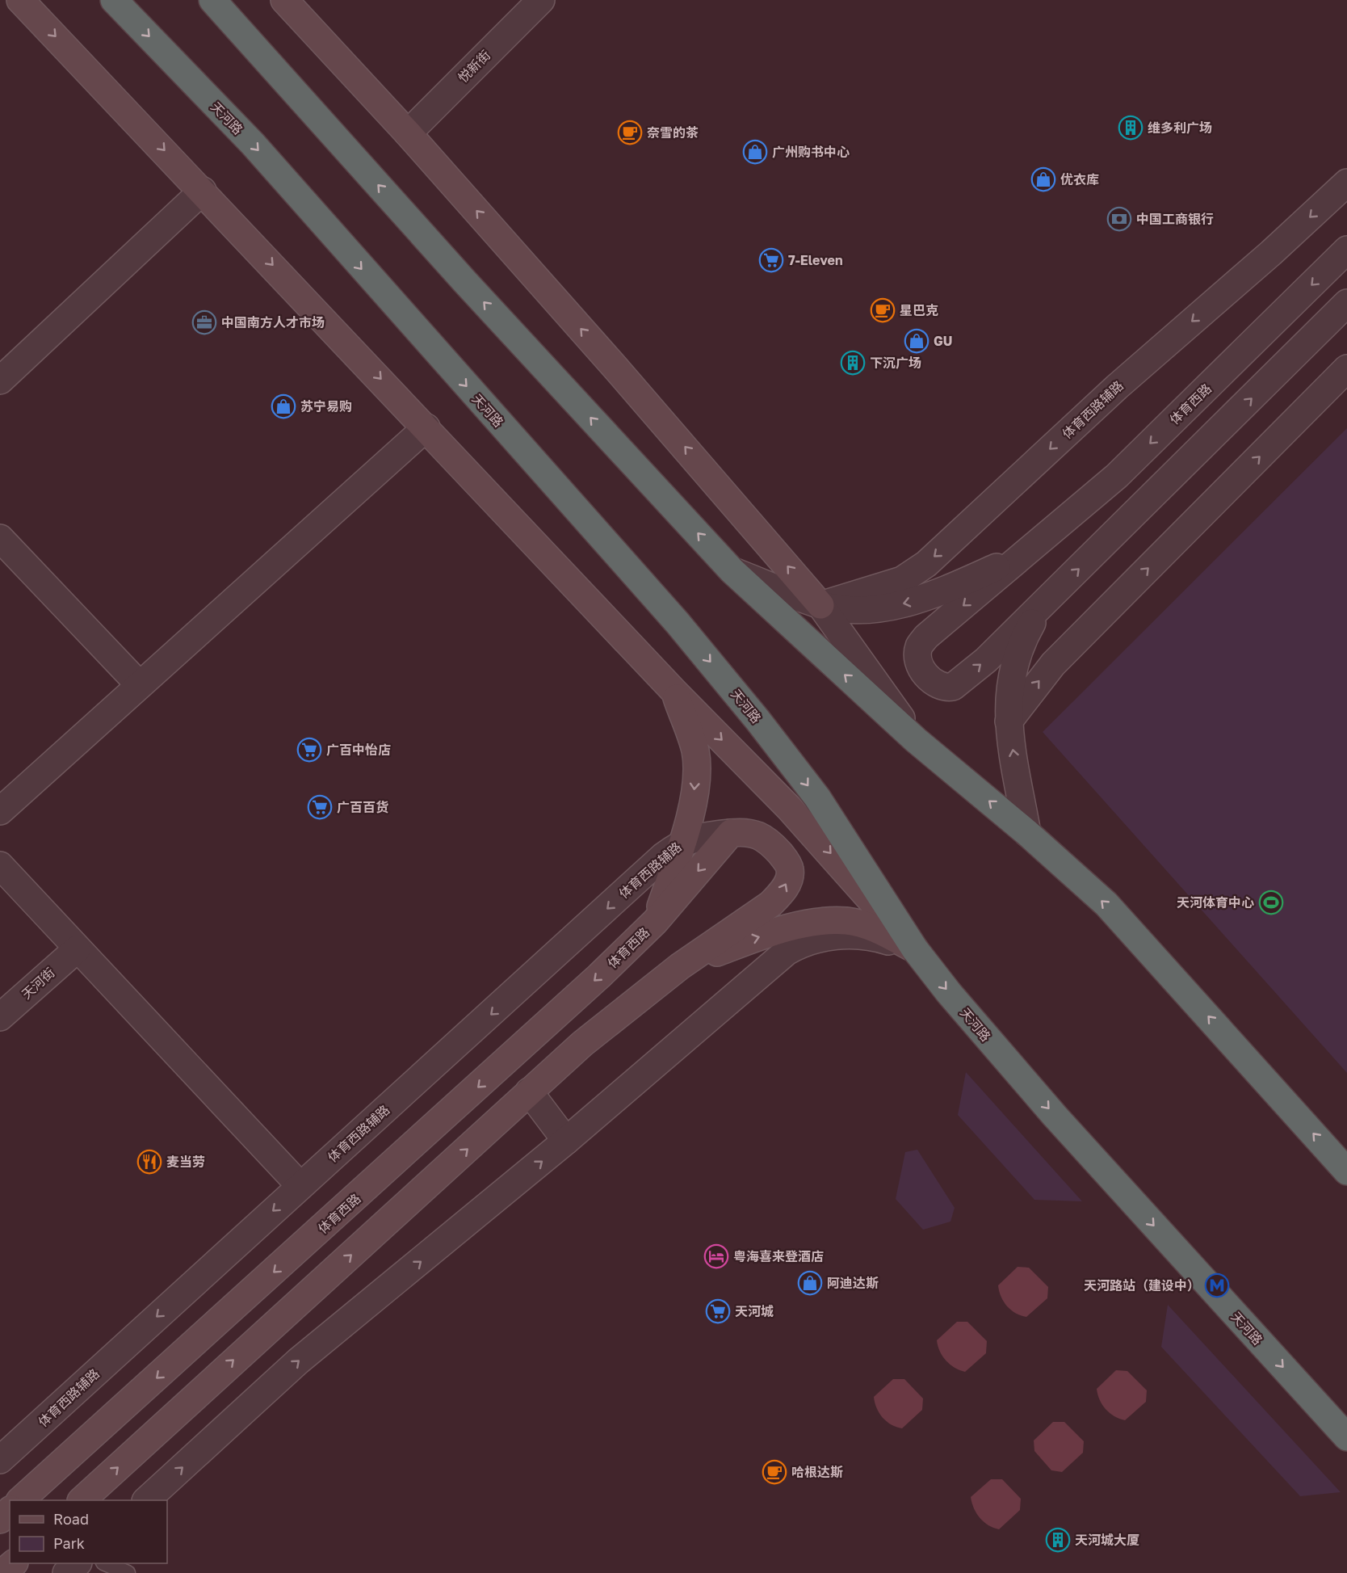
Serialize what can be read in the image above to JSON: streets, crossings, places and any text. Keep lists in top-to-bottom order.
{
  "streets": {
    "highway": ["天河路"],
    "main road": ["体育西路"],
    "street": ["悦新街", "体育西路辅路", "天河街"]
  },
  "crossings": [
    ["体育西路", "体育西路辅路"]
  ],
  "places": {
    "building": ["维多利广场", "下沉广场", "天河城大厦"],
    "cafe": ["奈雪的茶", "星巴克", "哈根达斯"],
    "shop": [
      "广州购书中心",
      "优衣库",
      "GU",
      "苏宁易购",
      "阿迪达斯"
    ],
    "bank": ["中国工商银行"],
    "supermarket": [
      "7-Eleven",
      "广百中怡店",
      "广百百货",
      "天河城"
    ],
    "office": ["中国南方人才市场"],
    "sports": ["天河体育中心"],
    "restaurant": ["麦当劳"],
    "hotel": ["粤海喜来登酒店"],
    "metro station": ["天河路站（建设中）"]
  },
  "legend": ["Road", "Park"]
}
